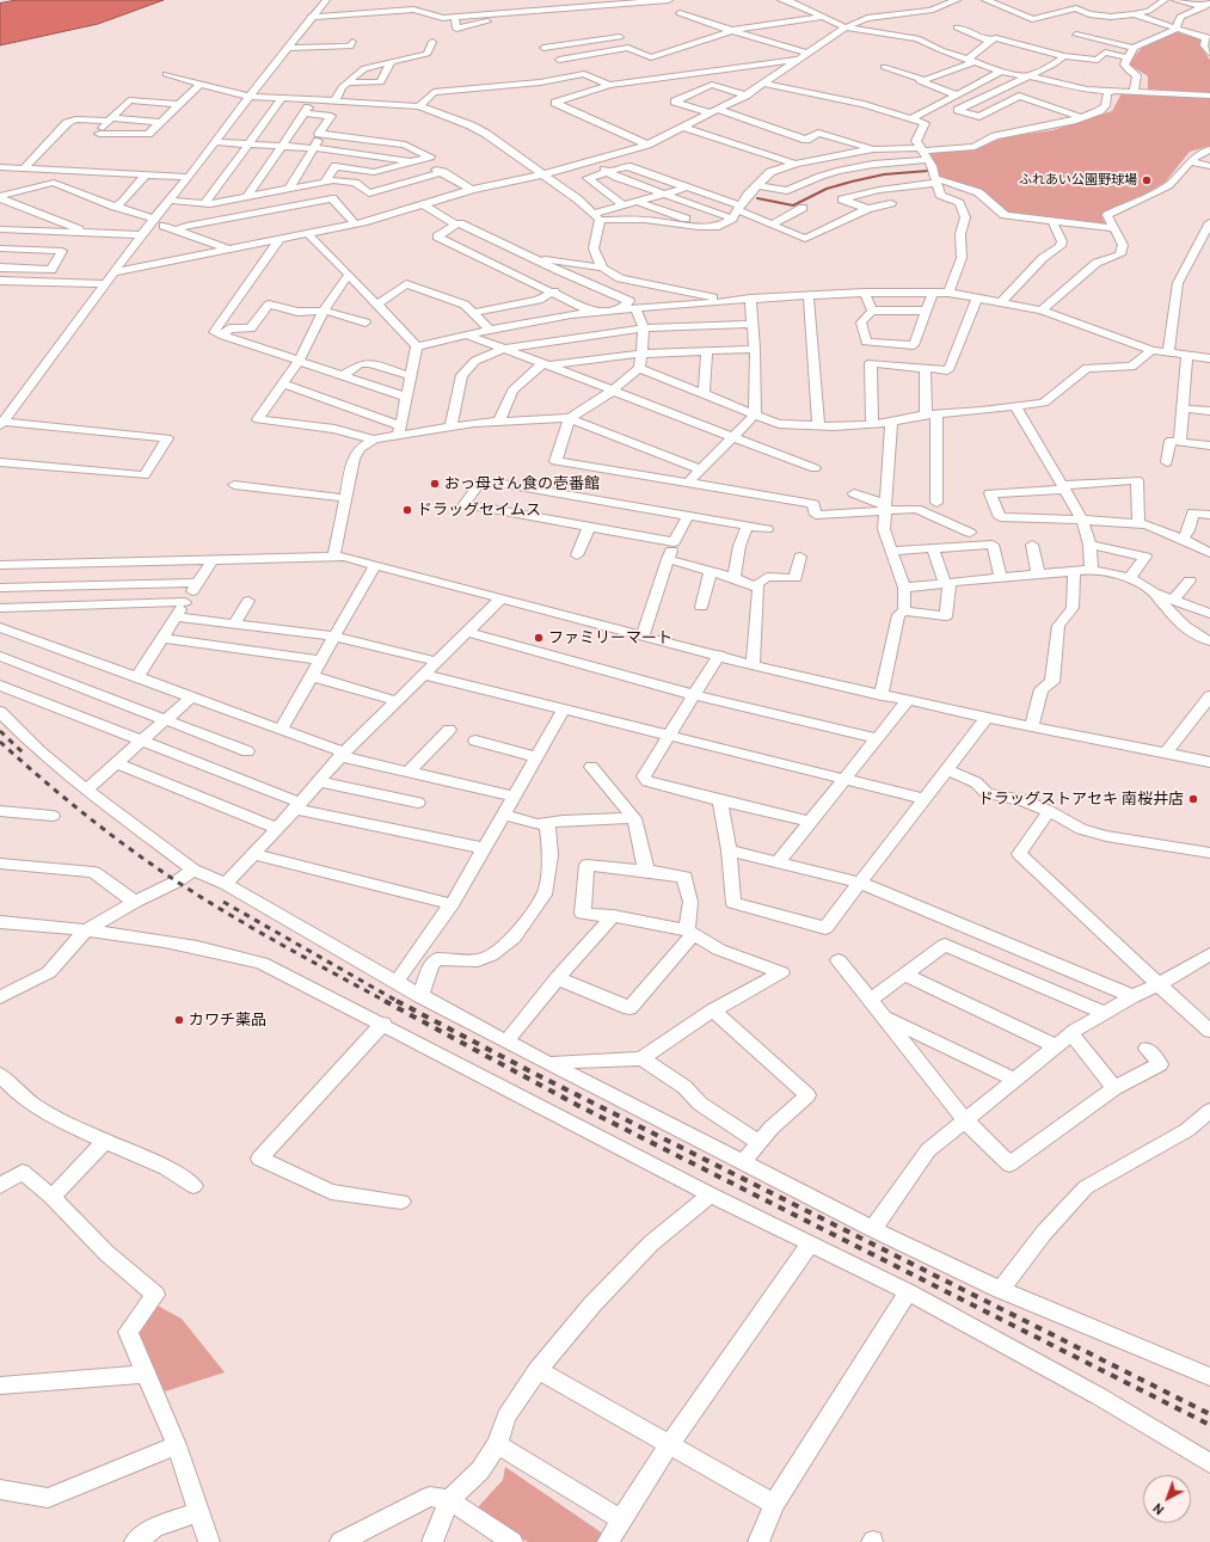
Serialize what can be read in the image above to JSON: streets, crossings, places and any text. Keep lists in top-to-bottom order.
{
  "places": [
    "ふれあい公園野球場",
    "おっ母さん食の壱番館",
    "ドラッグセイムス",
    "ファミリーマート",
    "ドラッグストアセキ 南桜井店",
    "カワチ薬品"
  ],
  "north": "bottom left"
}
